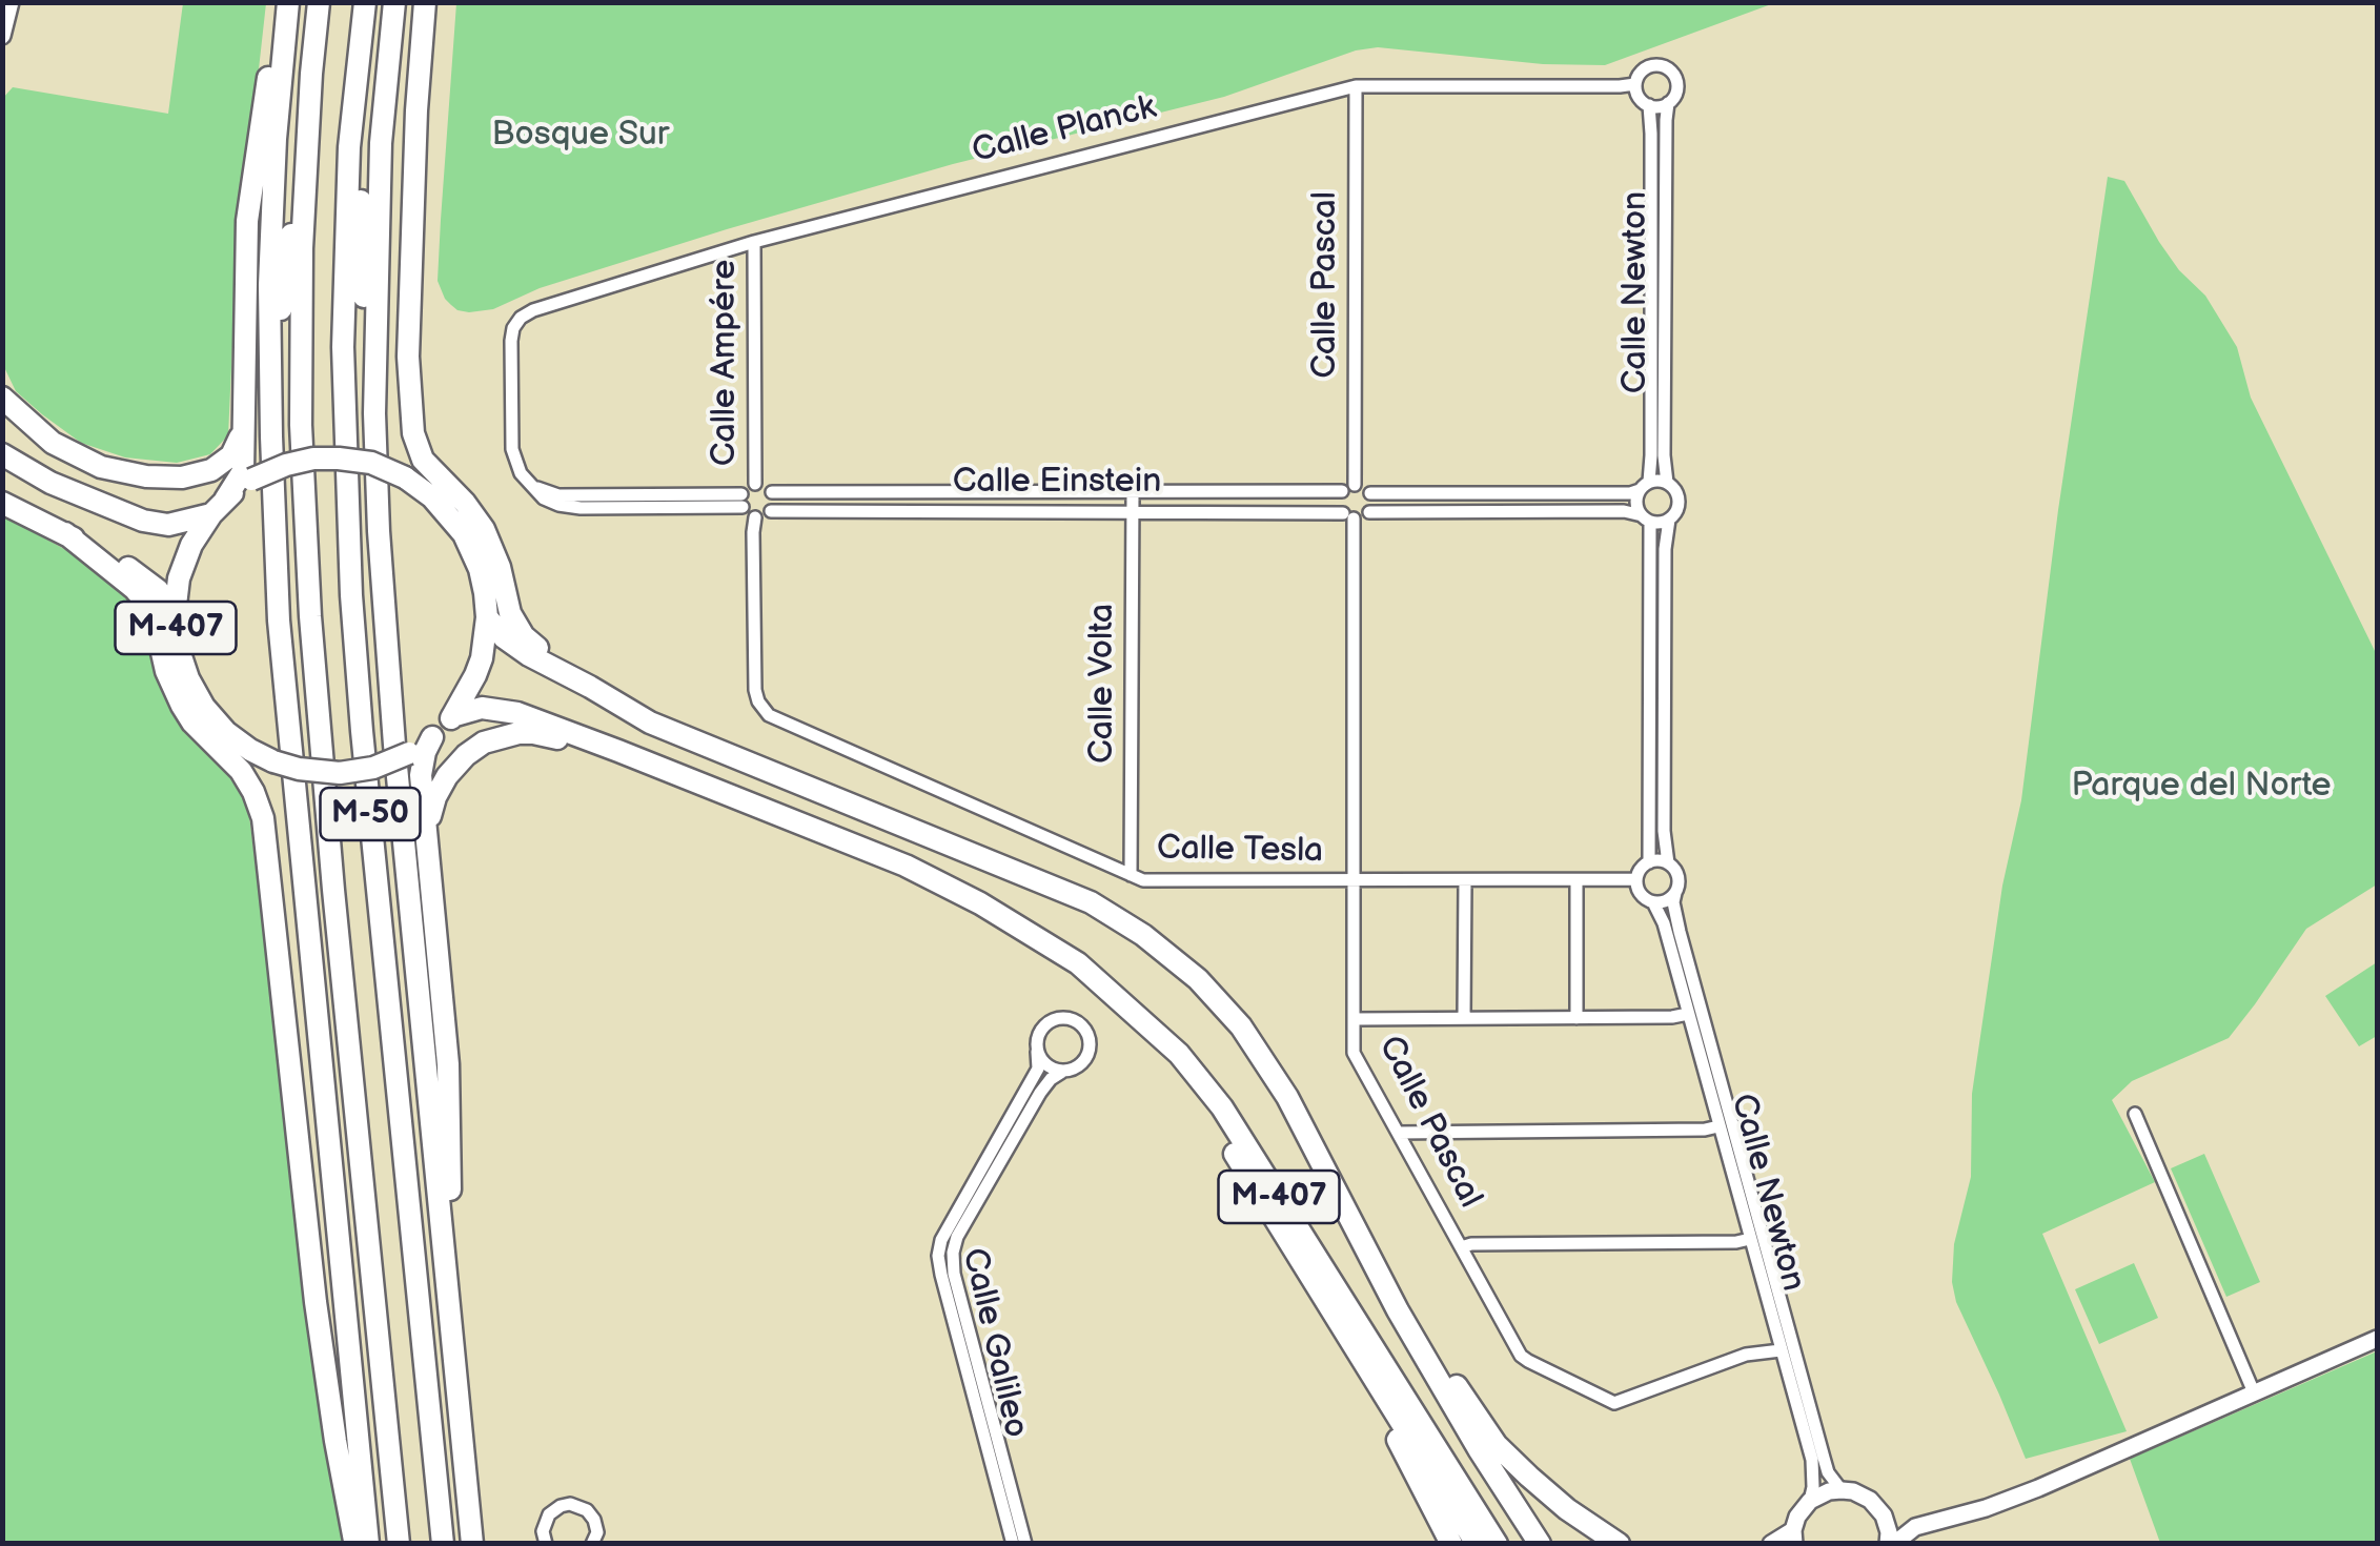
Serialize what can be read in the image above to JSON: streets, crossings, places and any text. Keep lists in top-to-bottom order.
{
  "streets": {
    "highway": ["M-407", "M-50"],
    "street": [
      "Calle Planck",
      "Calle Pascal",
      "Calle Newton",
      "Calle Ampére",
      "Calle Einstein",
      "Calle Volta",
      "Calle Tesla",
      "Calle Galileo"
    ]
  },
  "crossings": [
    ["Calle Planck", "Calle Pascal"],
    ["Calle Planck", "Calle Newton"],
    ["Calle Planck", "Calle Ampére"],
    ["Calle Planck", "Calle Einstein"],
    ["Calle Planck", "Calle Tesla"],
    ["Calle Pascal", "Calle Newton"],
    ["Calle Pascal", "Calle Einstein"],
    ["Calle Pascal", "Calle Tesla"],
    ["Calle Newton", "Calle Tesla"],
    ["Calle Ampére", "Calle Einstein"],
    ["Calle Ampére", "Calle Tesla"],
    ["Calle Einstein", "Calle Volta"],
    ["Calle Einstein", "Calle Tesla"],
    ["Calle Volta", "Calle Tesla"]
  ],
  "parks": ["Bosque Sur", "Parque del Norte"]
}
